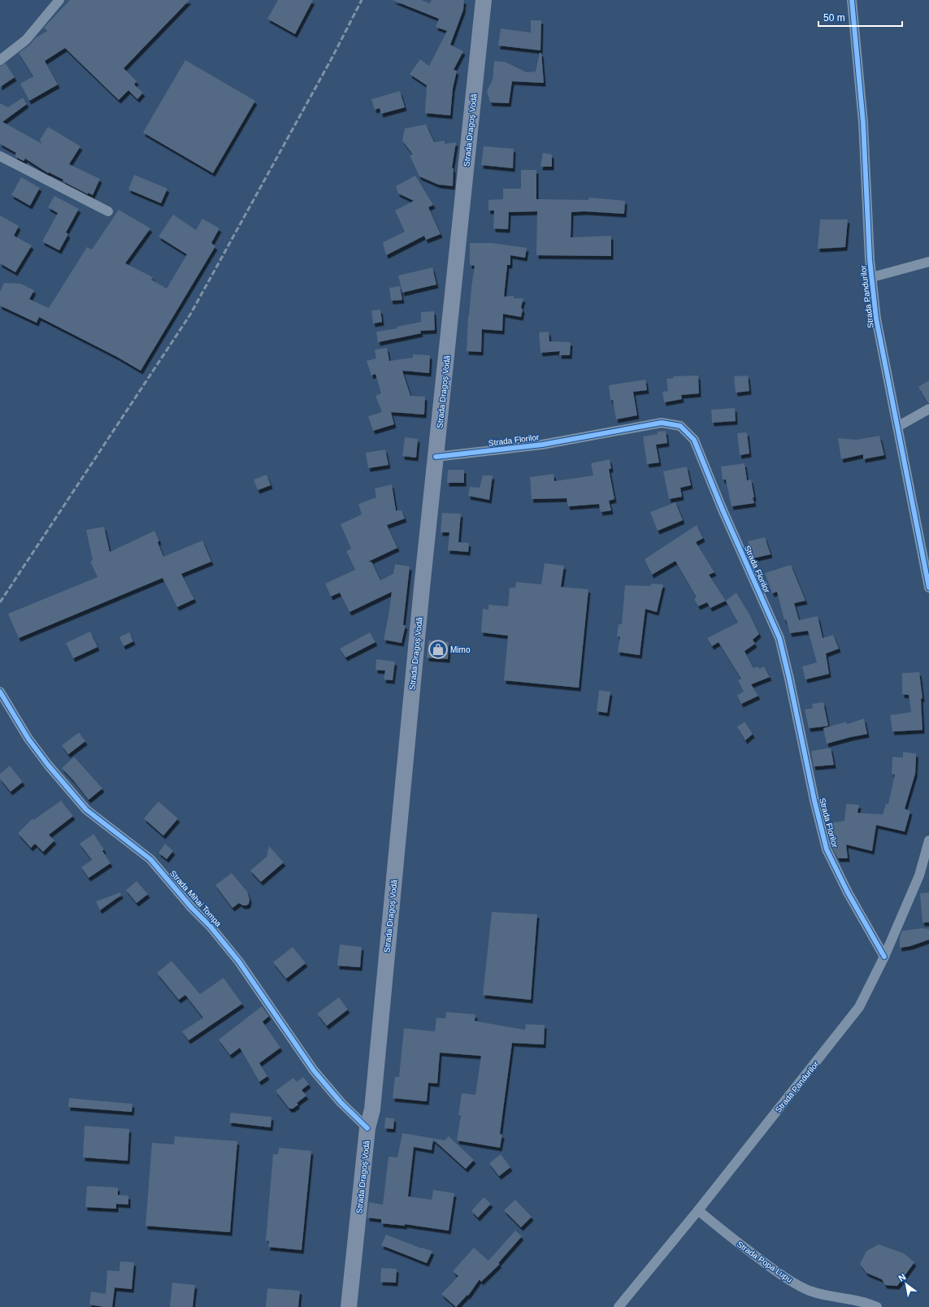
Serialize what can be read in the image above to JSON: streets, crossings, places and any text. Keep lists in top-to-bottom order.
{
  "streets": {
    "main road": ["Strada Dragoș Vodă"],
    "street": [
      "Strada Pandurilor",
      "Strada Florilor",
      "Strada Mihai Tompa",
      "Strada Popa Lupu"
    ]
  },
  "crossings": [
    ["Strada Dragoș Vodă", "Strada Florilor"],
    ["Strada Dragoș Vodă", "Strada Mihai Tompa"],
    ["Strada Pandurilor", "Strada Florilor"],
    ["Strada Pandurilor", "Strada Popa Lupu"]
  ],
  "places": {
    "shop": ["Mimo"]
  },
  "scale_bar": "50 m",
  "north": "top left"
}
